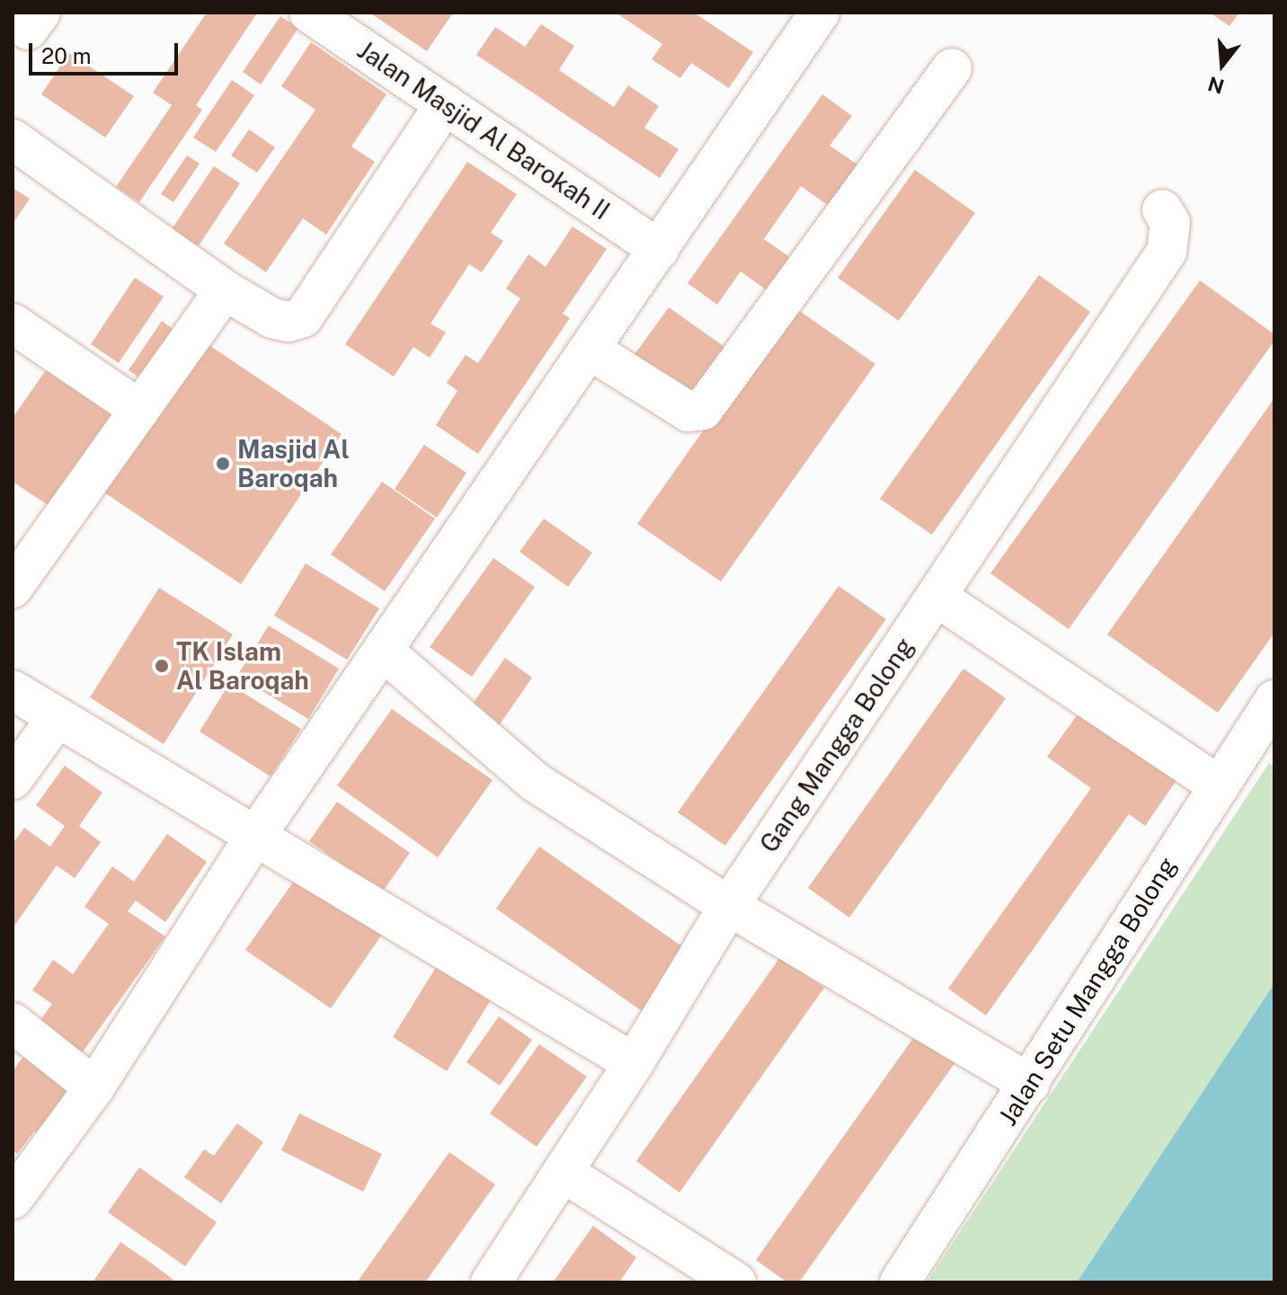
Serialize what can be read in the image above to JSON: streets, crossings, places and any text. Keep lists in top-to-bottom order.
{
  "streets": {
    "street": ["Jalan Masjid Al Barokah II", "Gang Mangga Bolong", "Jalan Setu Mangga Bolong"]
  },
  "places": ["Masjid Al Baroqah", "TK Islam Al Baroqah"],
  "scale_bar": "20 m",
  "north": "bottom"
}
